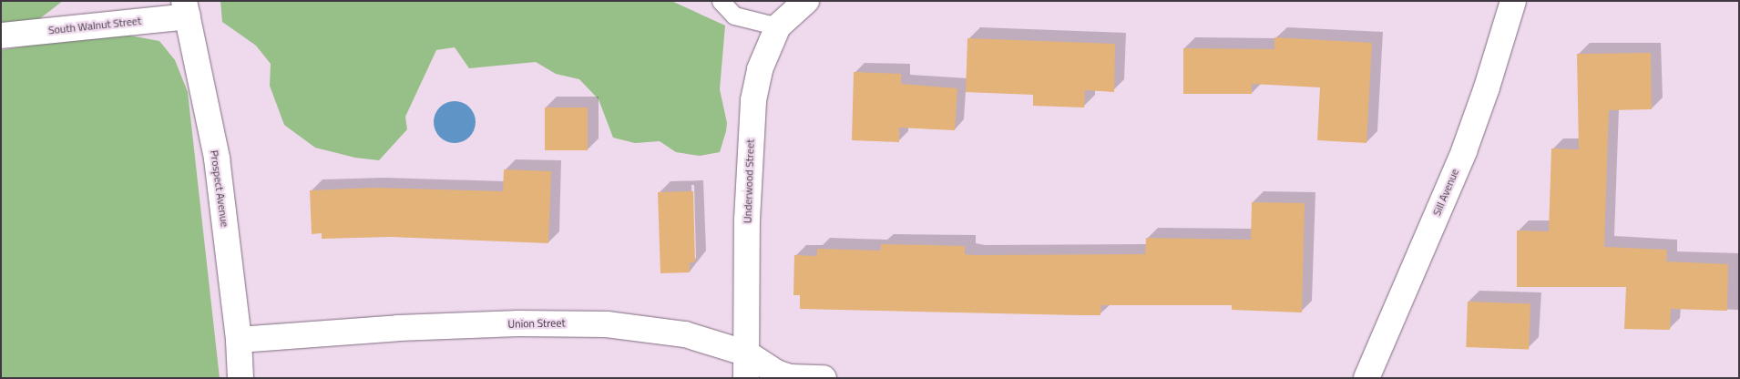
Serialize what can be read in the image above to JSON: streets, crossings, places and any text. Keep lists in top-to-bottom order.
{
  "streets": {
    "street": [
      "South Walnut Street",
      "Underwood Street",
      "Prospect Avenue",
      "Sill Avenue",
      "Union Street"
    ]
  },
  "crossings": [
    ["South Walnut Street", "Prospect Avenue"],
    ["Underwood Street", "Union Street"],
    ["Prospect Avenue", "Union Street"]
  ]
}
